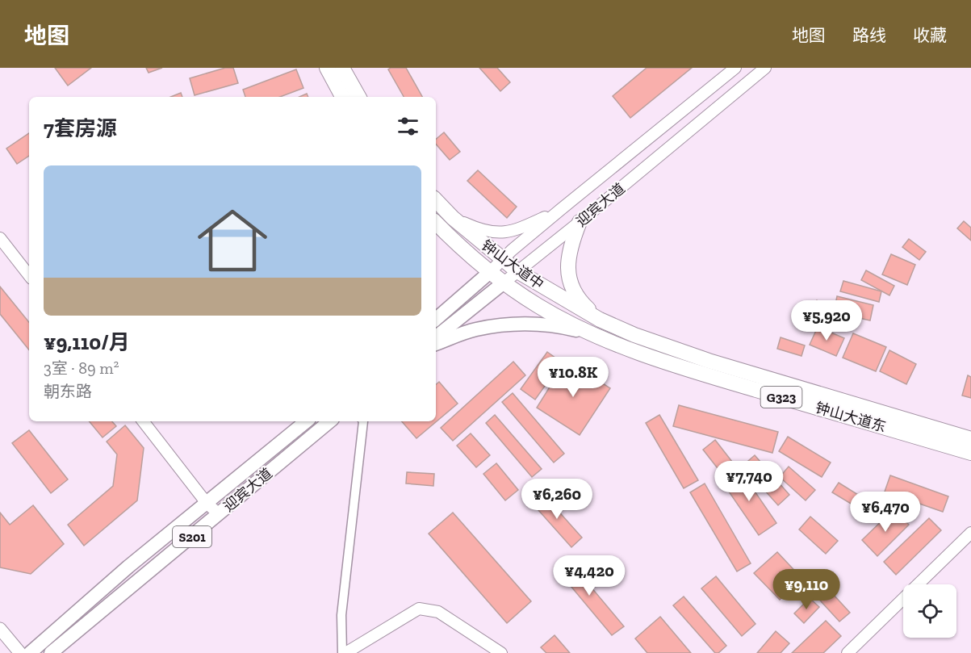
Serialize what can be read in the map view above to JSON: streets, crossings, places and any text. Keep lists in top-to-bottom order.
{
  "streets": {
    "highway": ["钟山大道中", "G323", "钟山大道东"],
    "main road": ["迎宾大道", "S201"]
  },
  "crossings": [
    ["迎宾大道", "钟山大道中"],
    ["钟山大道中", "钟山大道东"]
  ],
  "page": {
    "header": "地图",
    "nav": ["地图", "路线", "收藏"],
    "heading": "7套房源",
    "list": [
      {
        "name": "¥9,110/月",
        "note": "3室 · 89 m² · 朝东路"
      }
    ],
    "price": [
      "¥5,920",
      "¥10.8K",
      "¥7,740",
      "¥6,260",
      "¥6,470",
      "¥4,420",
      "¥9,110"
    ]
  }
}
